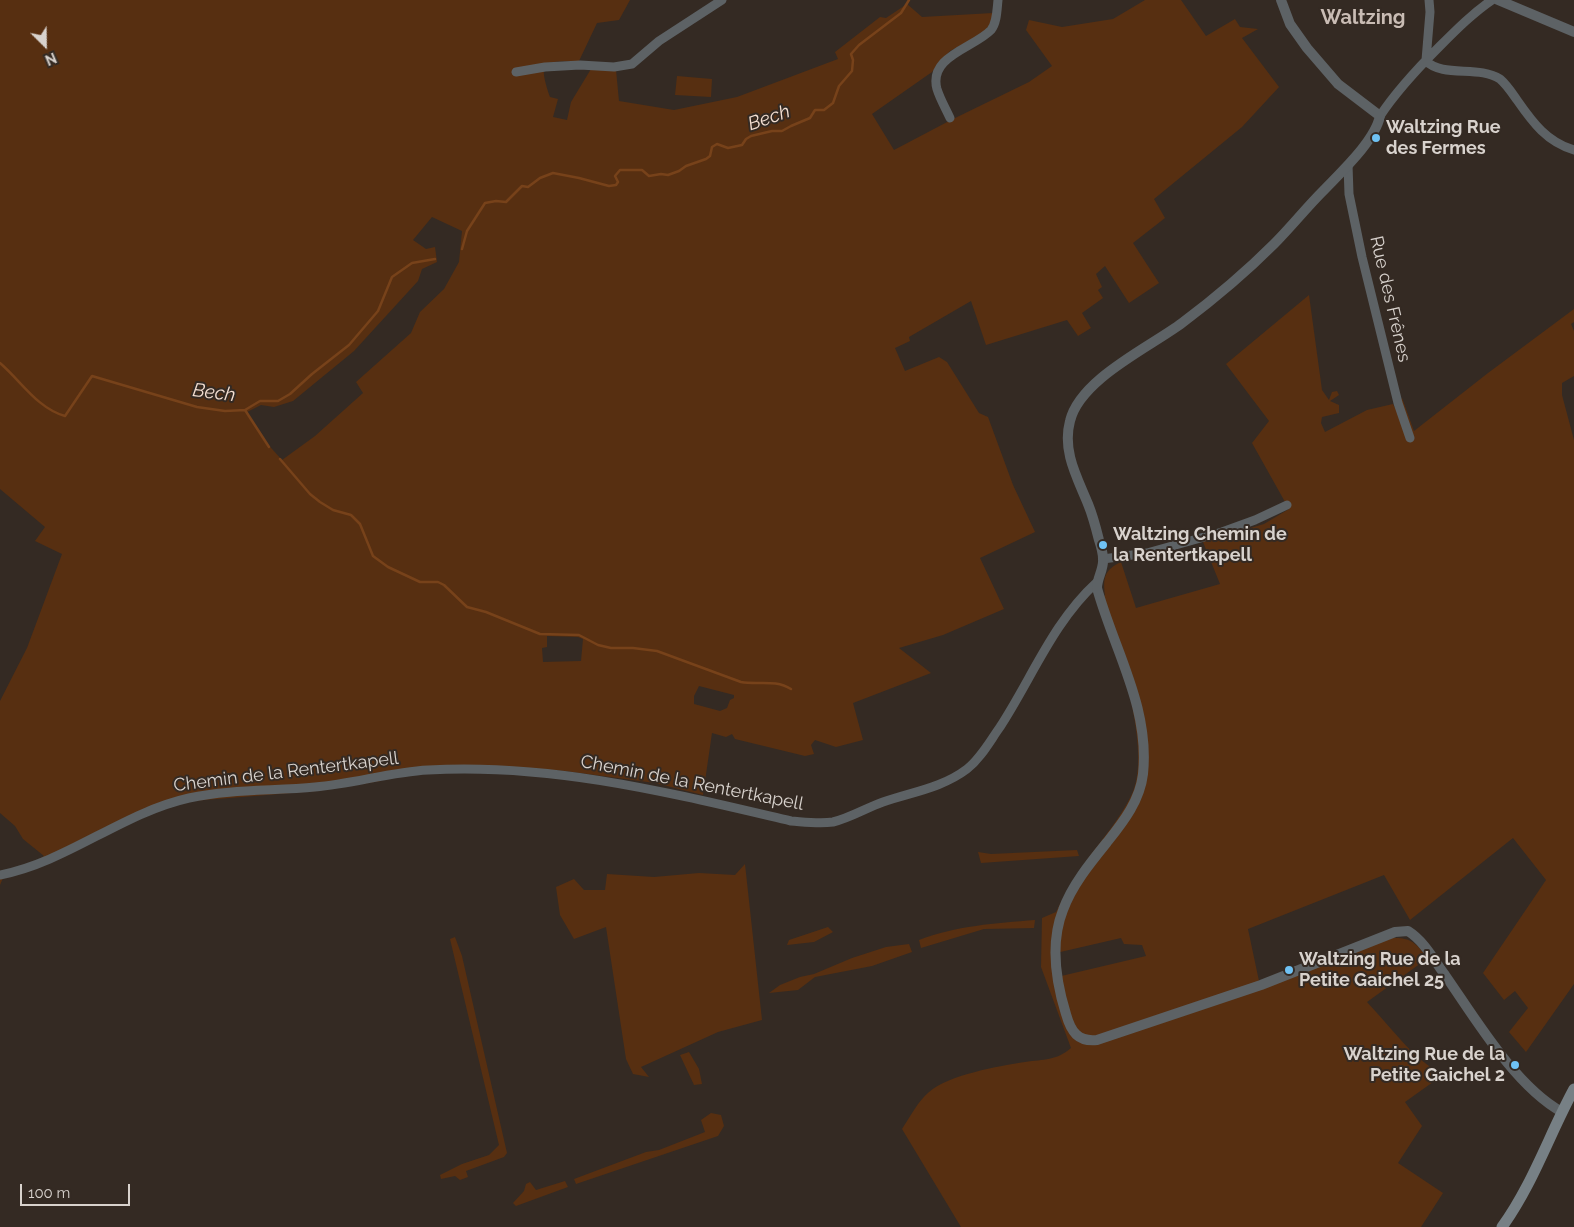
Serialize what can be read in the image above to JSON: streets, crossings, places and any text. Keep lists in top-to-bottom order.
{
  "streets": {
    "street": ["Rue des Frênes", "Chemin de la Rentertkapell"]
  },
  "districts": ["Waltzing"],
  "water": ["Bech"],
  "places": [
    "Waltzing Rue des Fermes",
    "Waltzing Chemin de la Rentertkapell",
    "Waltzing Rue de la Petite Gaichel 25",
    "Waltzing Rue de la Petite Gaichel 2"
  ],
  "scale_bar": "100 m",
  "north": "bottom right"
}
